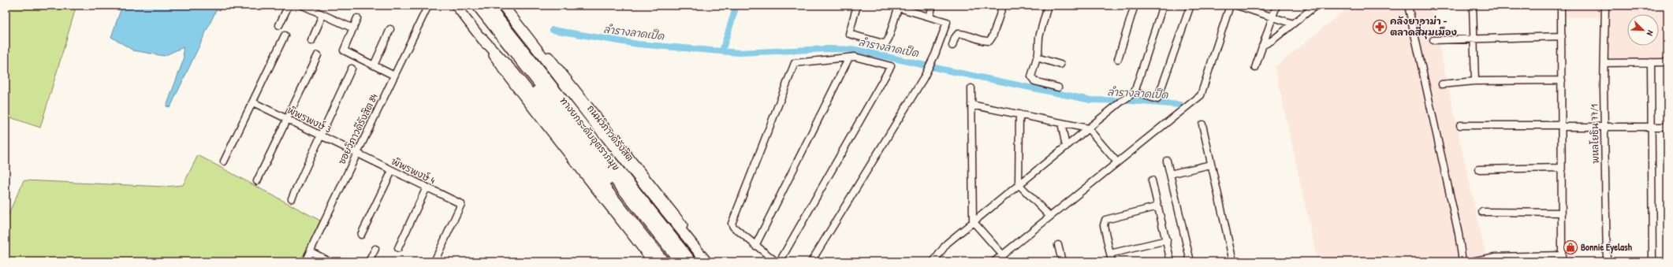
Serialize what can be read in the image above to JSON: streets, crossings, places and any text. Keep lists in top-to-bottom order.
{
  "streets": {
    "highway": ["ถนนวิภาวดีรังสิต", "ทางยกระดับอุตราภิมุข"],
    "street": [
      "พิพรพงษ์ 3",
      "ซอยวิภาวดีรังสิต 84",
      "พหลโยธิน 77/1",
      "พิพรพงษ์ 4"
    ]
  },
  "crossings": [
    ["พิพรพงษ์ 3", "ซอยวิภาวดีรังสิต 84"],
    ["พิพรพงษ์ 3", "พิพรพงษ์ 4"],
    ["ซอยวิภาวดีรังสิต 84", "พิพรพงษ์ 4"]
  ],
  "water": ["ลำรางลาดเป็ด"],
  "places": {
    "pharmacy": ["คลังยาอาม่า - ตลาดสี่มุมเมือง"],
    "shop": ["Bonnie Eyelash"]
  },
  "north": "bottom right"
}
